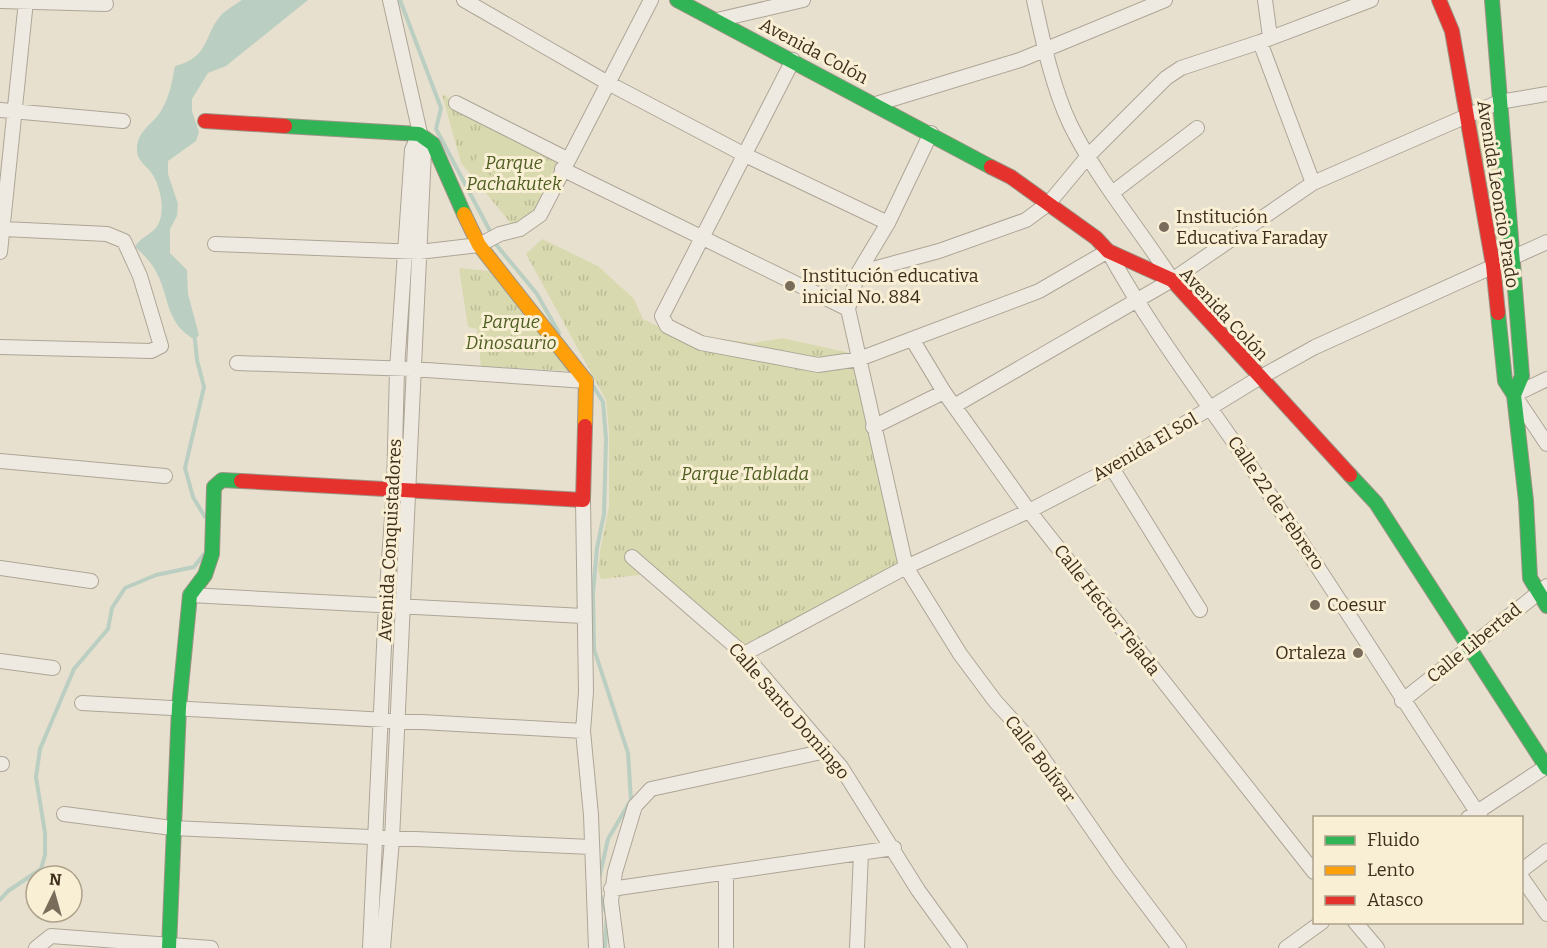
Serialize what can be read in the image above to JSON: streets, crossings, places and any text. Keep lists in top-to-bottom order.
{
  "streets": {
    "main road": ["Avenida Colón", "Avenida Leoncio Prado"],
    "street": [
      "Avenida El Sol",
      "Calle 22 de Febrero",
      "Avenida Conquistadores",
      "Calle Héctor Tejada",
      "Calle Libertad",
      "Calle Santo Domingo",
      "Calle Bolívar"
    ]
  },
  "crossings": [
    ["Avenida Colón", "Avenida El Sol"],
    ["Avenida Colón", "Calle 22 de Febrero"],
    ["Avenida Colón", "Calle Libertad"],
    ["Avenida Leoncio Prado", "Avenida El Sol"],
    ["Avenida Leoncio Prado", "Calle Libertad"],
    ["Avenida El Sol", "Calle 22 de Febrero"],
    ["Avenida El Sol", "Calle Héctor Tejada"],
    ["Avenida El Sol", "Calle Santo Domingo"],
    ["Avenida El Sol", "Calle Bolívar"],
    ["Calle 22 de Febrero", "Calle Libertad"]
  ],
  "parks": ["Parque Pachakutek", "Parque Dinosaurio", "Parque Tablada"],
  "places": [
    "Institución Educativa Faraday",
    "Institución educativa inicial No. 884",
    "Coesur",
    "Ortaleza"
  ],
  "legend": ["Fluido", "Lento", "Atasco"],
  "north": "top"
}
